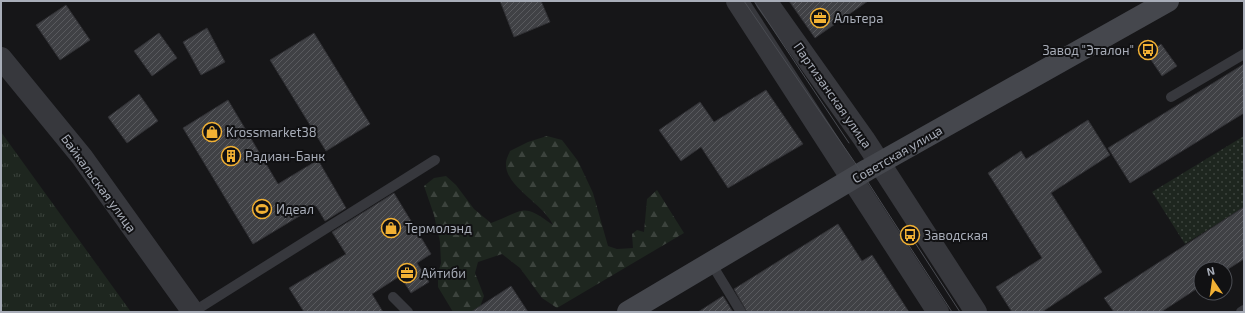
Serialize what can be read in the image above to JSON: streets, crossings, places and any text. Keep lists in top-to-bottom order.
{
  "streets": {
    "main road": ["Советская улица"],
    "street": ["Партизанская улица", "Байкальская улица"]
  },
  "crossings": [
    ["Партизанская улица", "Советская улица"]
  ],
  "places": {
    "office": ["Альтера", "Айтиби"],
    "bus stop": ["Завод \"Эталон\"", "Заводская"],
    "shop": ["Krossmarket38", "Термолэнд"],
    "building": ["Радиан-Банк"],
    "sports": ["Идеал"]
  },
  "north": "top"
}
